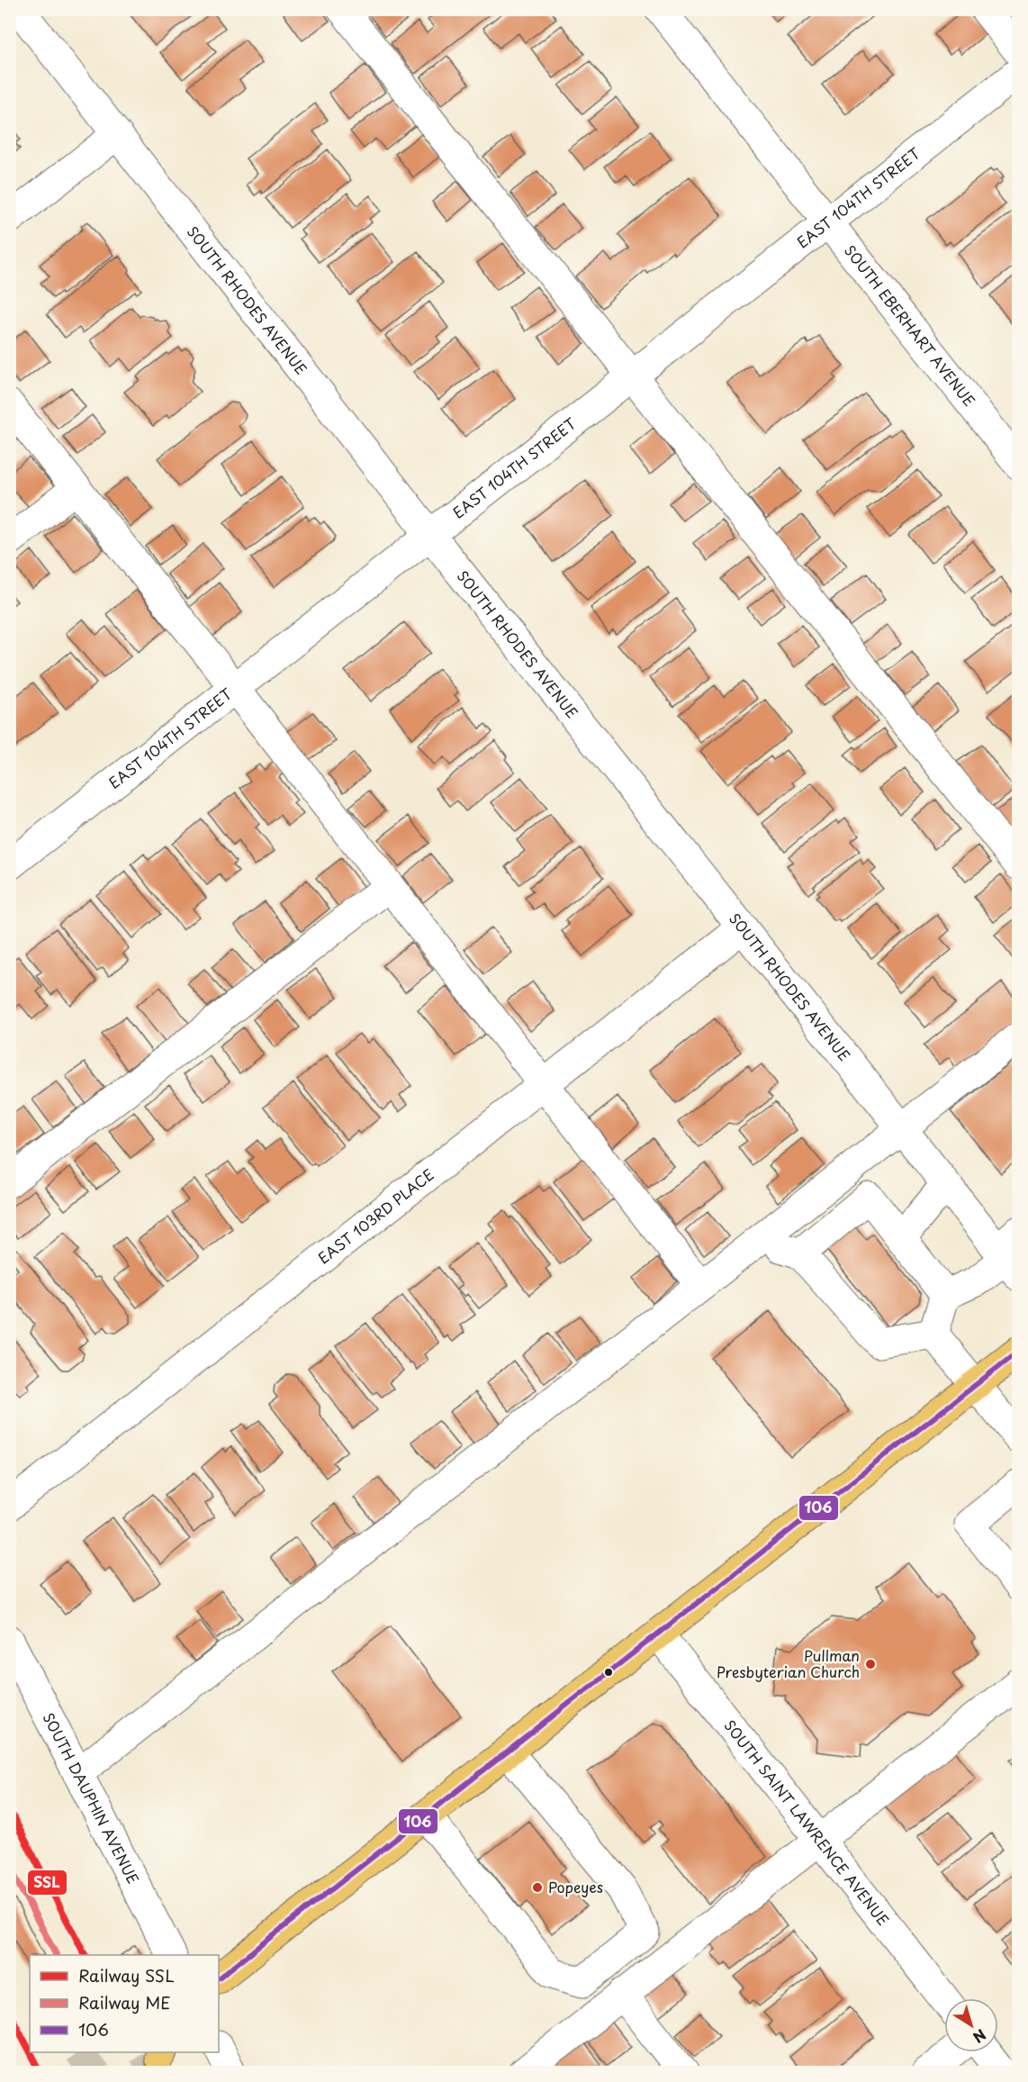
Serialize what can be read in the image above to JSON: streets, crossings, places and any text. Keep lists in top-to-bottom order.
{
  "streets": {
    "street": [
      "EAST 104TH STREET",
      "SOUTH RHODES AVENUE",
      "SOUTH EBERHART AVENUE",
      "EAST 103RD PLACE",
      "SOUTH DAUPHIN AVENUE",
      "SOUTH SAINT LAWRENCE AVENUE"
    ]
  },
  "crossings": [
    ["EAST 104TH STREET", "SOUTH RHODES AVENUE"],
    ["EAST 104TH STREET", "SOUTH EBERHART AVENUE"],
    ["SOUTH RHODES AVENUE", "EAST 103RD PLACE"]
  ],
  "places": ["Pullman Presbyterian Church", "Popeyes"],
  "lines": ["transit line 106", "rail line SSL", "rail line ME"],
  "legend": ["Railway SSL", "Railway ME", "106"],
  "north": "bottom right"
}
